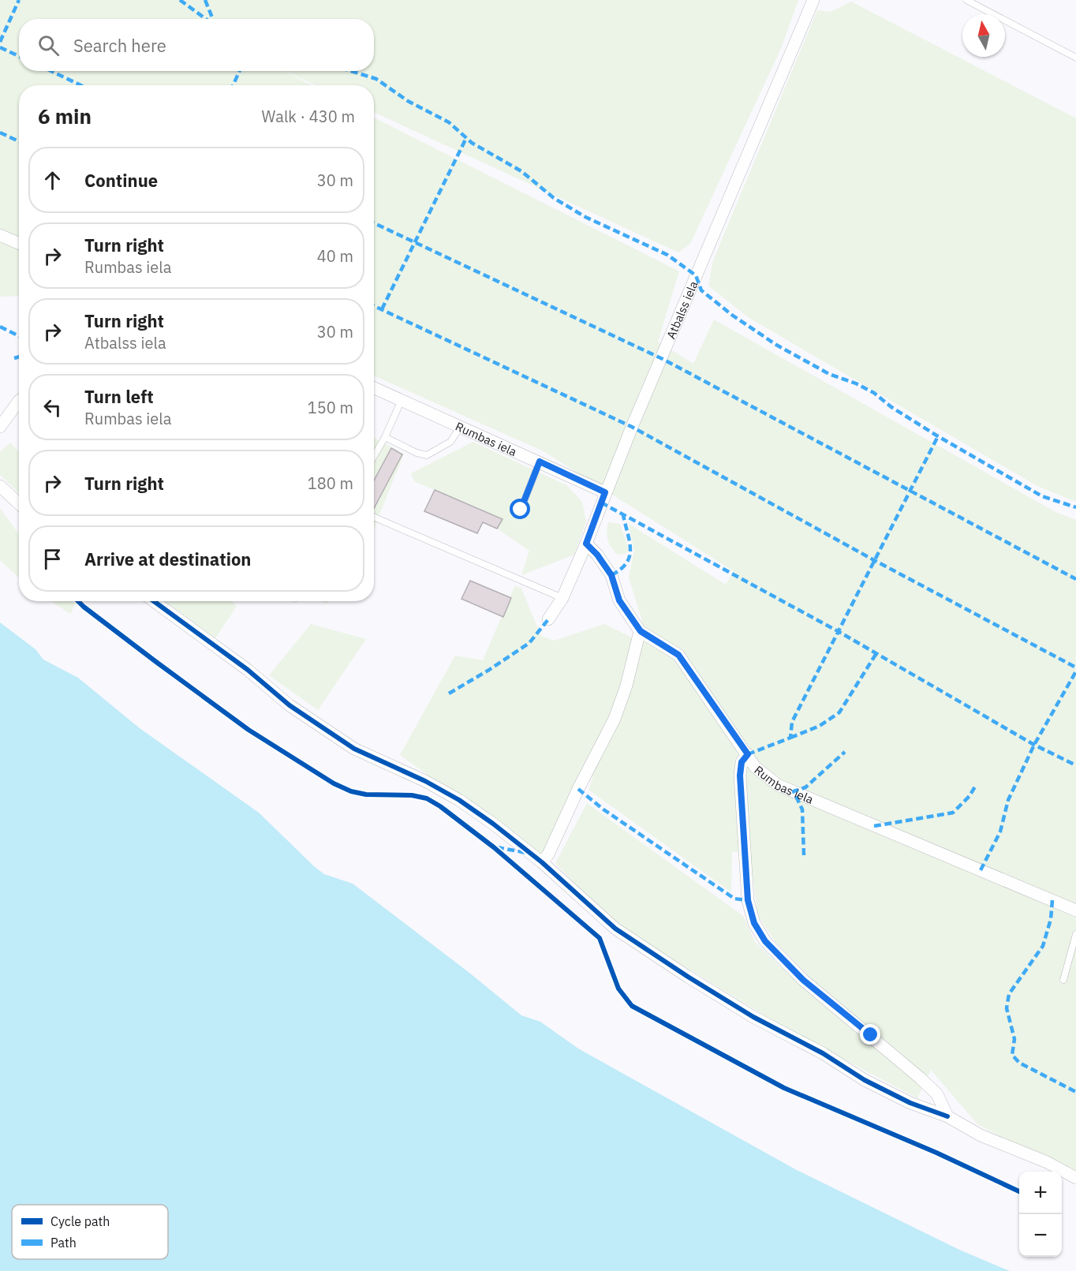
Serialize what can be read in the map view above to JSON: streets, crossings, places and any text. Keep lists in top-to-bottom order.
{
  "streets": {
    "street": ["Atbalss iela", "Rumbas iela"]
  },
  "crossings": [
    ["Atbalss iela", "Rumbas iela"]
  ],
  "legend": ["Cycle path", "Path"],
  "north": "top",
  "page": {
    "search": "Search here",
    "heading": ["6 min", "Walk · 430 m"],
    "list": [
      ["Continue", "30 m"],
      ["Turn right", "Rumbas iela", "40 m"],
      ["Turn right", "Atbalss iela", "30 m"],
      ["Turn left", "Rumbas iela", "150 m"],
      ["Turn right", "180 m"],
      "Arrive at destination"
    ],
    "map_buttons": ["+", "−"]
  }
}
